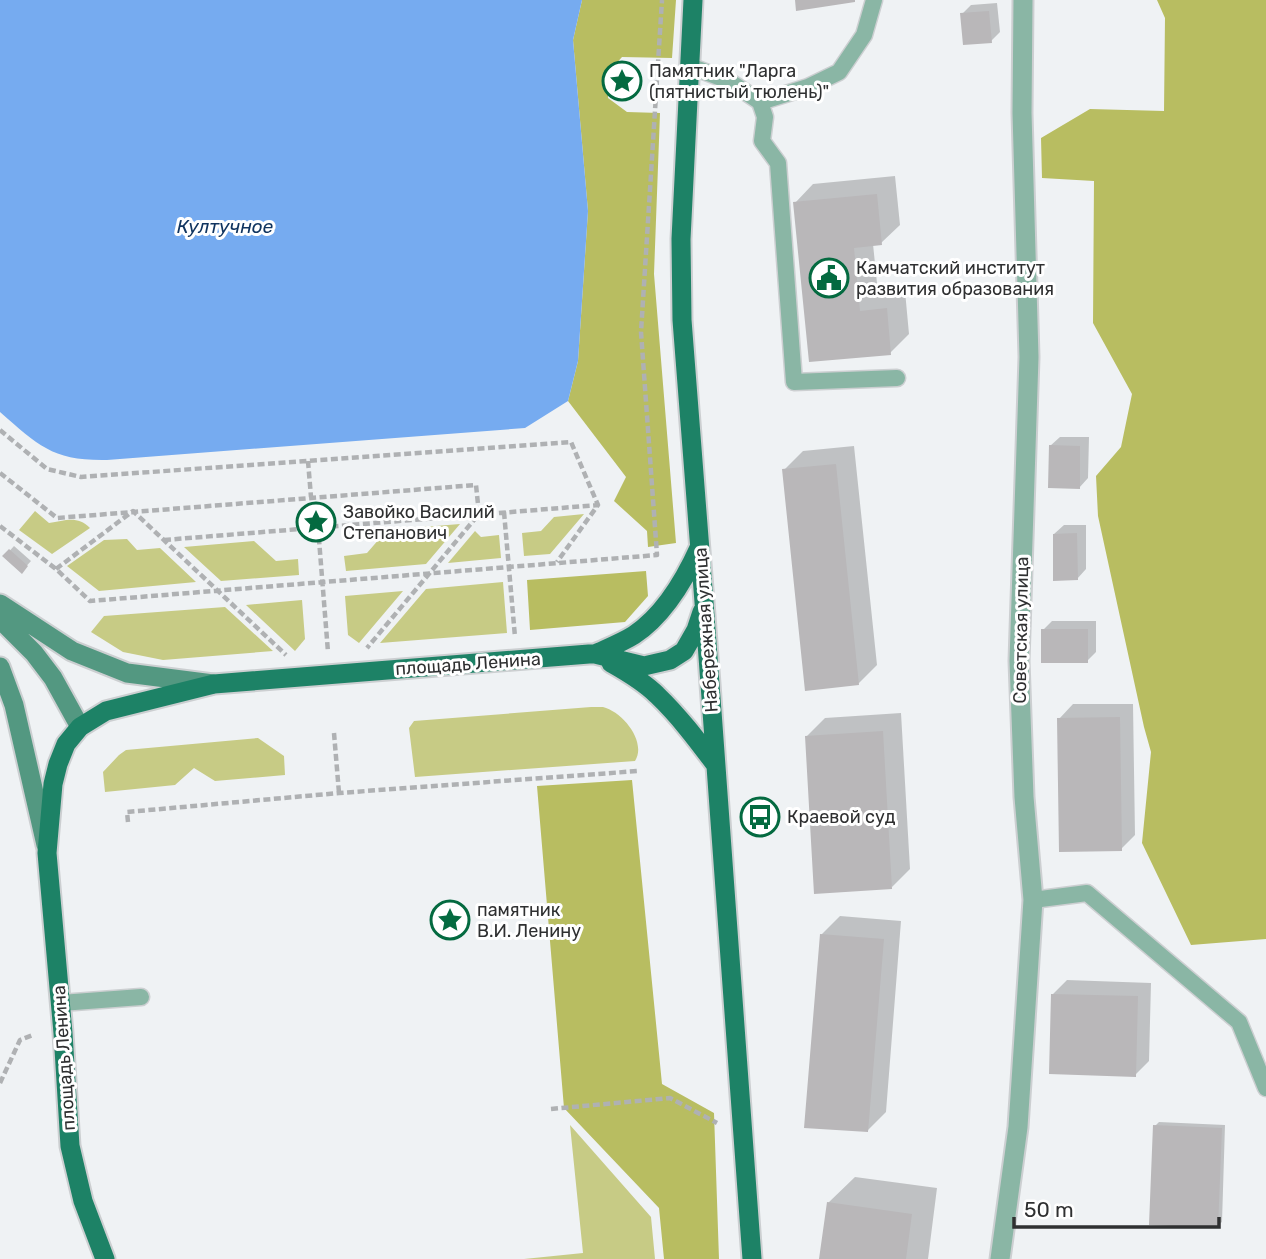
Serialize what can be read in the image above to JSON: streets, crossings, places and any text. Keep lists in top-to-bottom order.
{
  "streets": {
    "main road": ["Набережная улица", "площадь Ленина"],
    "street": ["Советская улица"]
  },
  "water": ["Култучное"],
  "places": {
    "place": ["Памятник \"Ларга (пятнистый тюлень)\"", "Завойко Василий Степанович", "памятник В.И. Ленину"],
    "public building": ["Камчатский институт развития образования"],
    "bus stop": ["Краевой суд"]
  },
  "scale_bar": "50 m"
}
